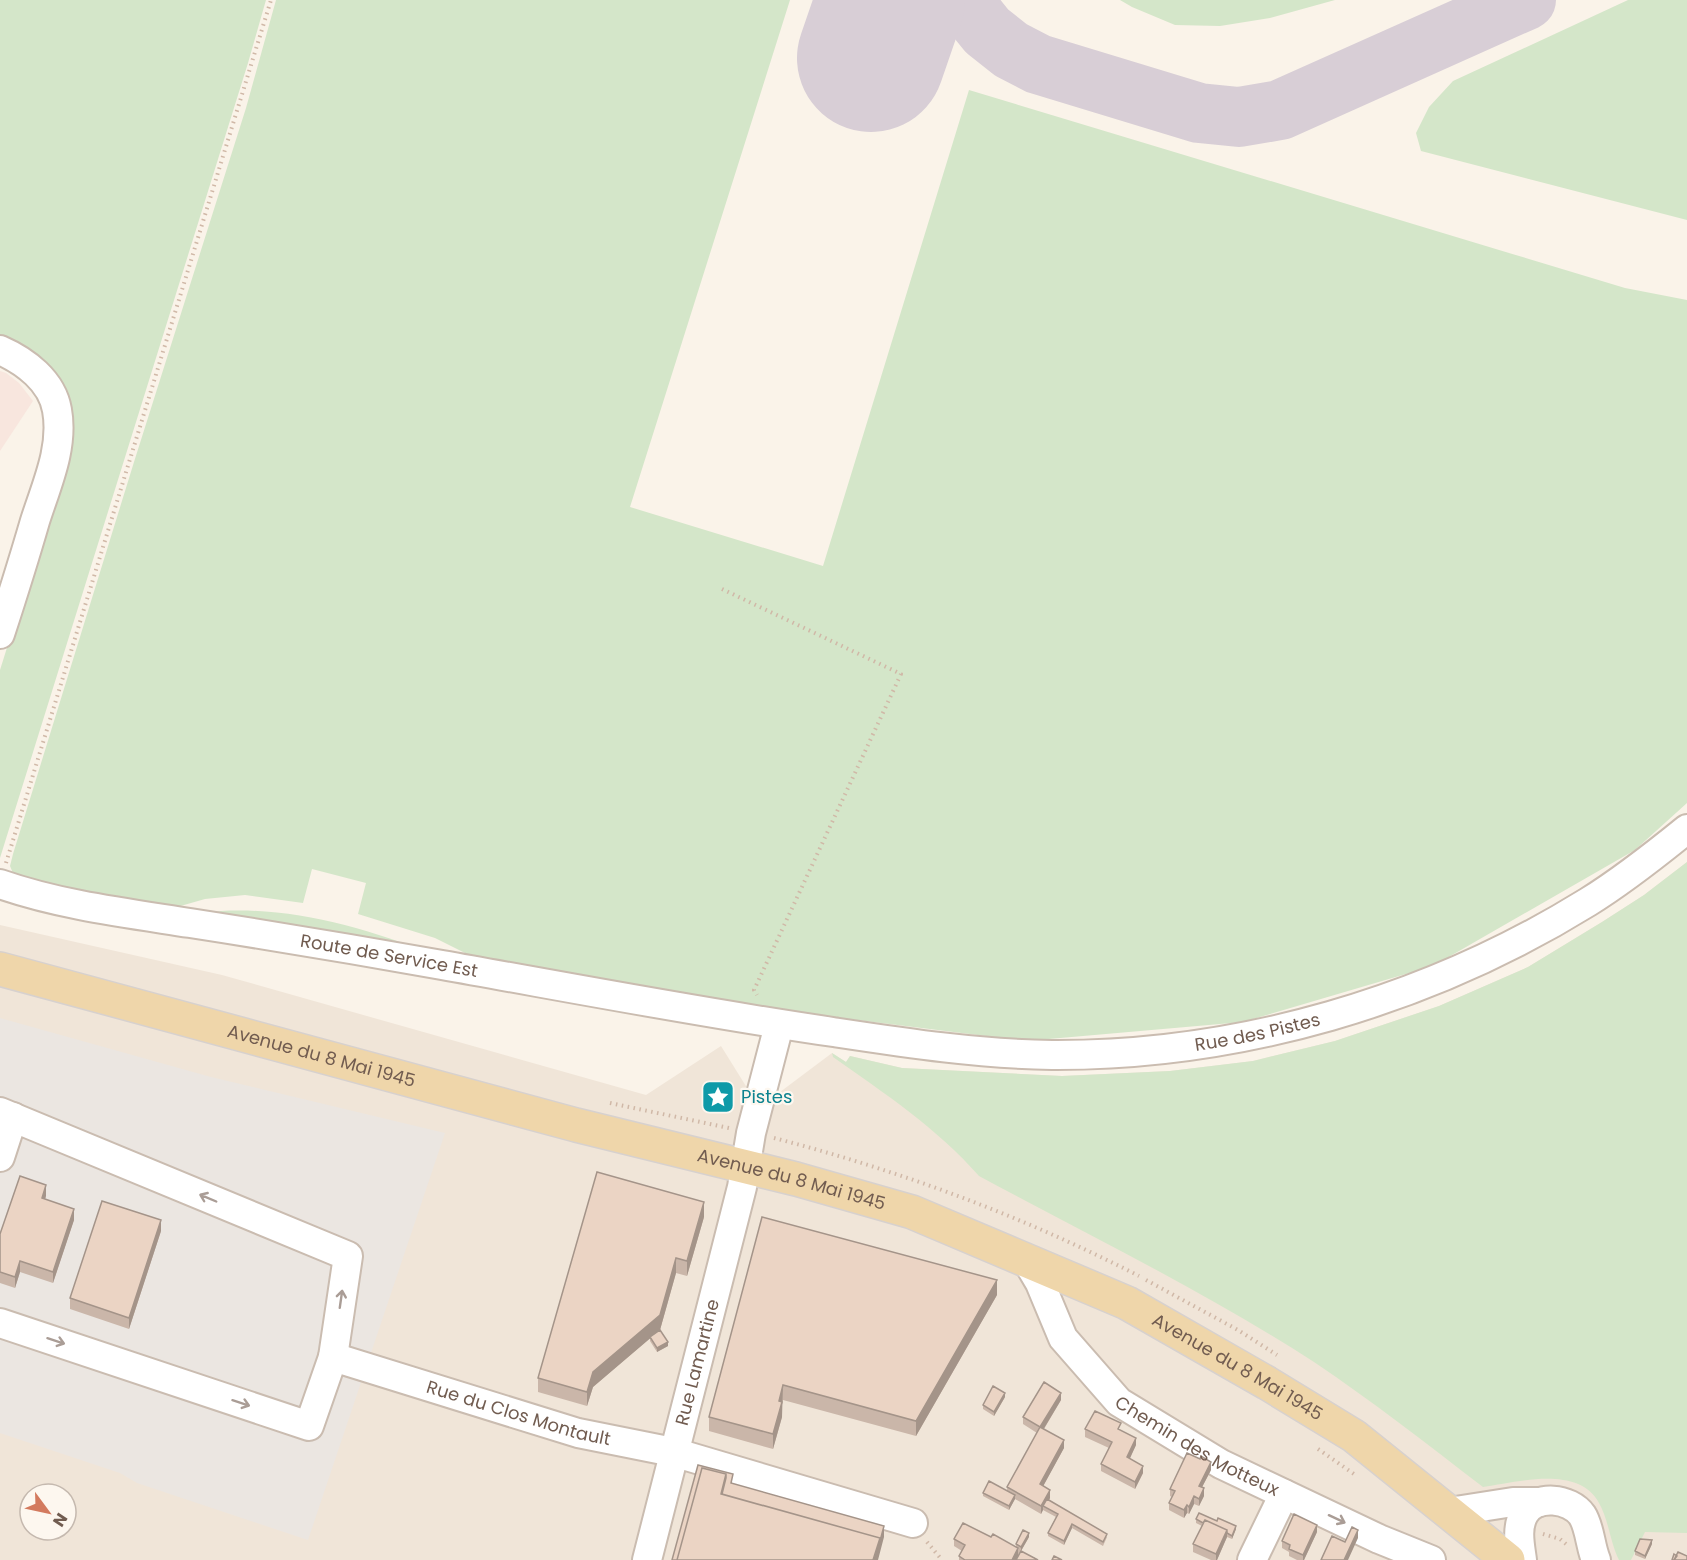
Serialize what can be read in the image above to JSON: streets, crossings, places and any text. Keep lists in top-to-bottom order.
{
  "streets": {
    "main road": ["Avenue du 8 Mai 1945"],
    "street": [
      "Route de Service Est",
      "Rue des Pistes",
      "Rue Lamartine",
      "Rue du Clos Montault",
      "Chemin des Motteux"
    ]
  },
  "crossings": [
    ["Route de Service Est", "Rue des Pistes"],
    ["Route de Service Est", "Rue Lamartine"],
    ["Rue des Pistes", "Rue Lamartine"],
    ["Avenue du 8 Mai 1945", "Rue Lamartine"],
    ["Avenue du 8 Mai 1945", "Chemin des Motteux"],
    ["Rue Lamartine", "Rue du Clos Montault"]
  ],
  "places": {
    "place": ["Pistes"]
  },
  "north": "bottom right"
}
